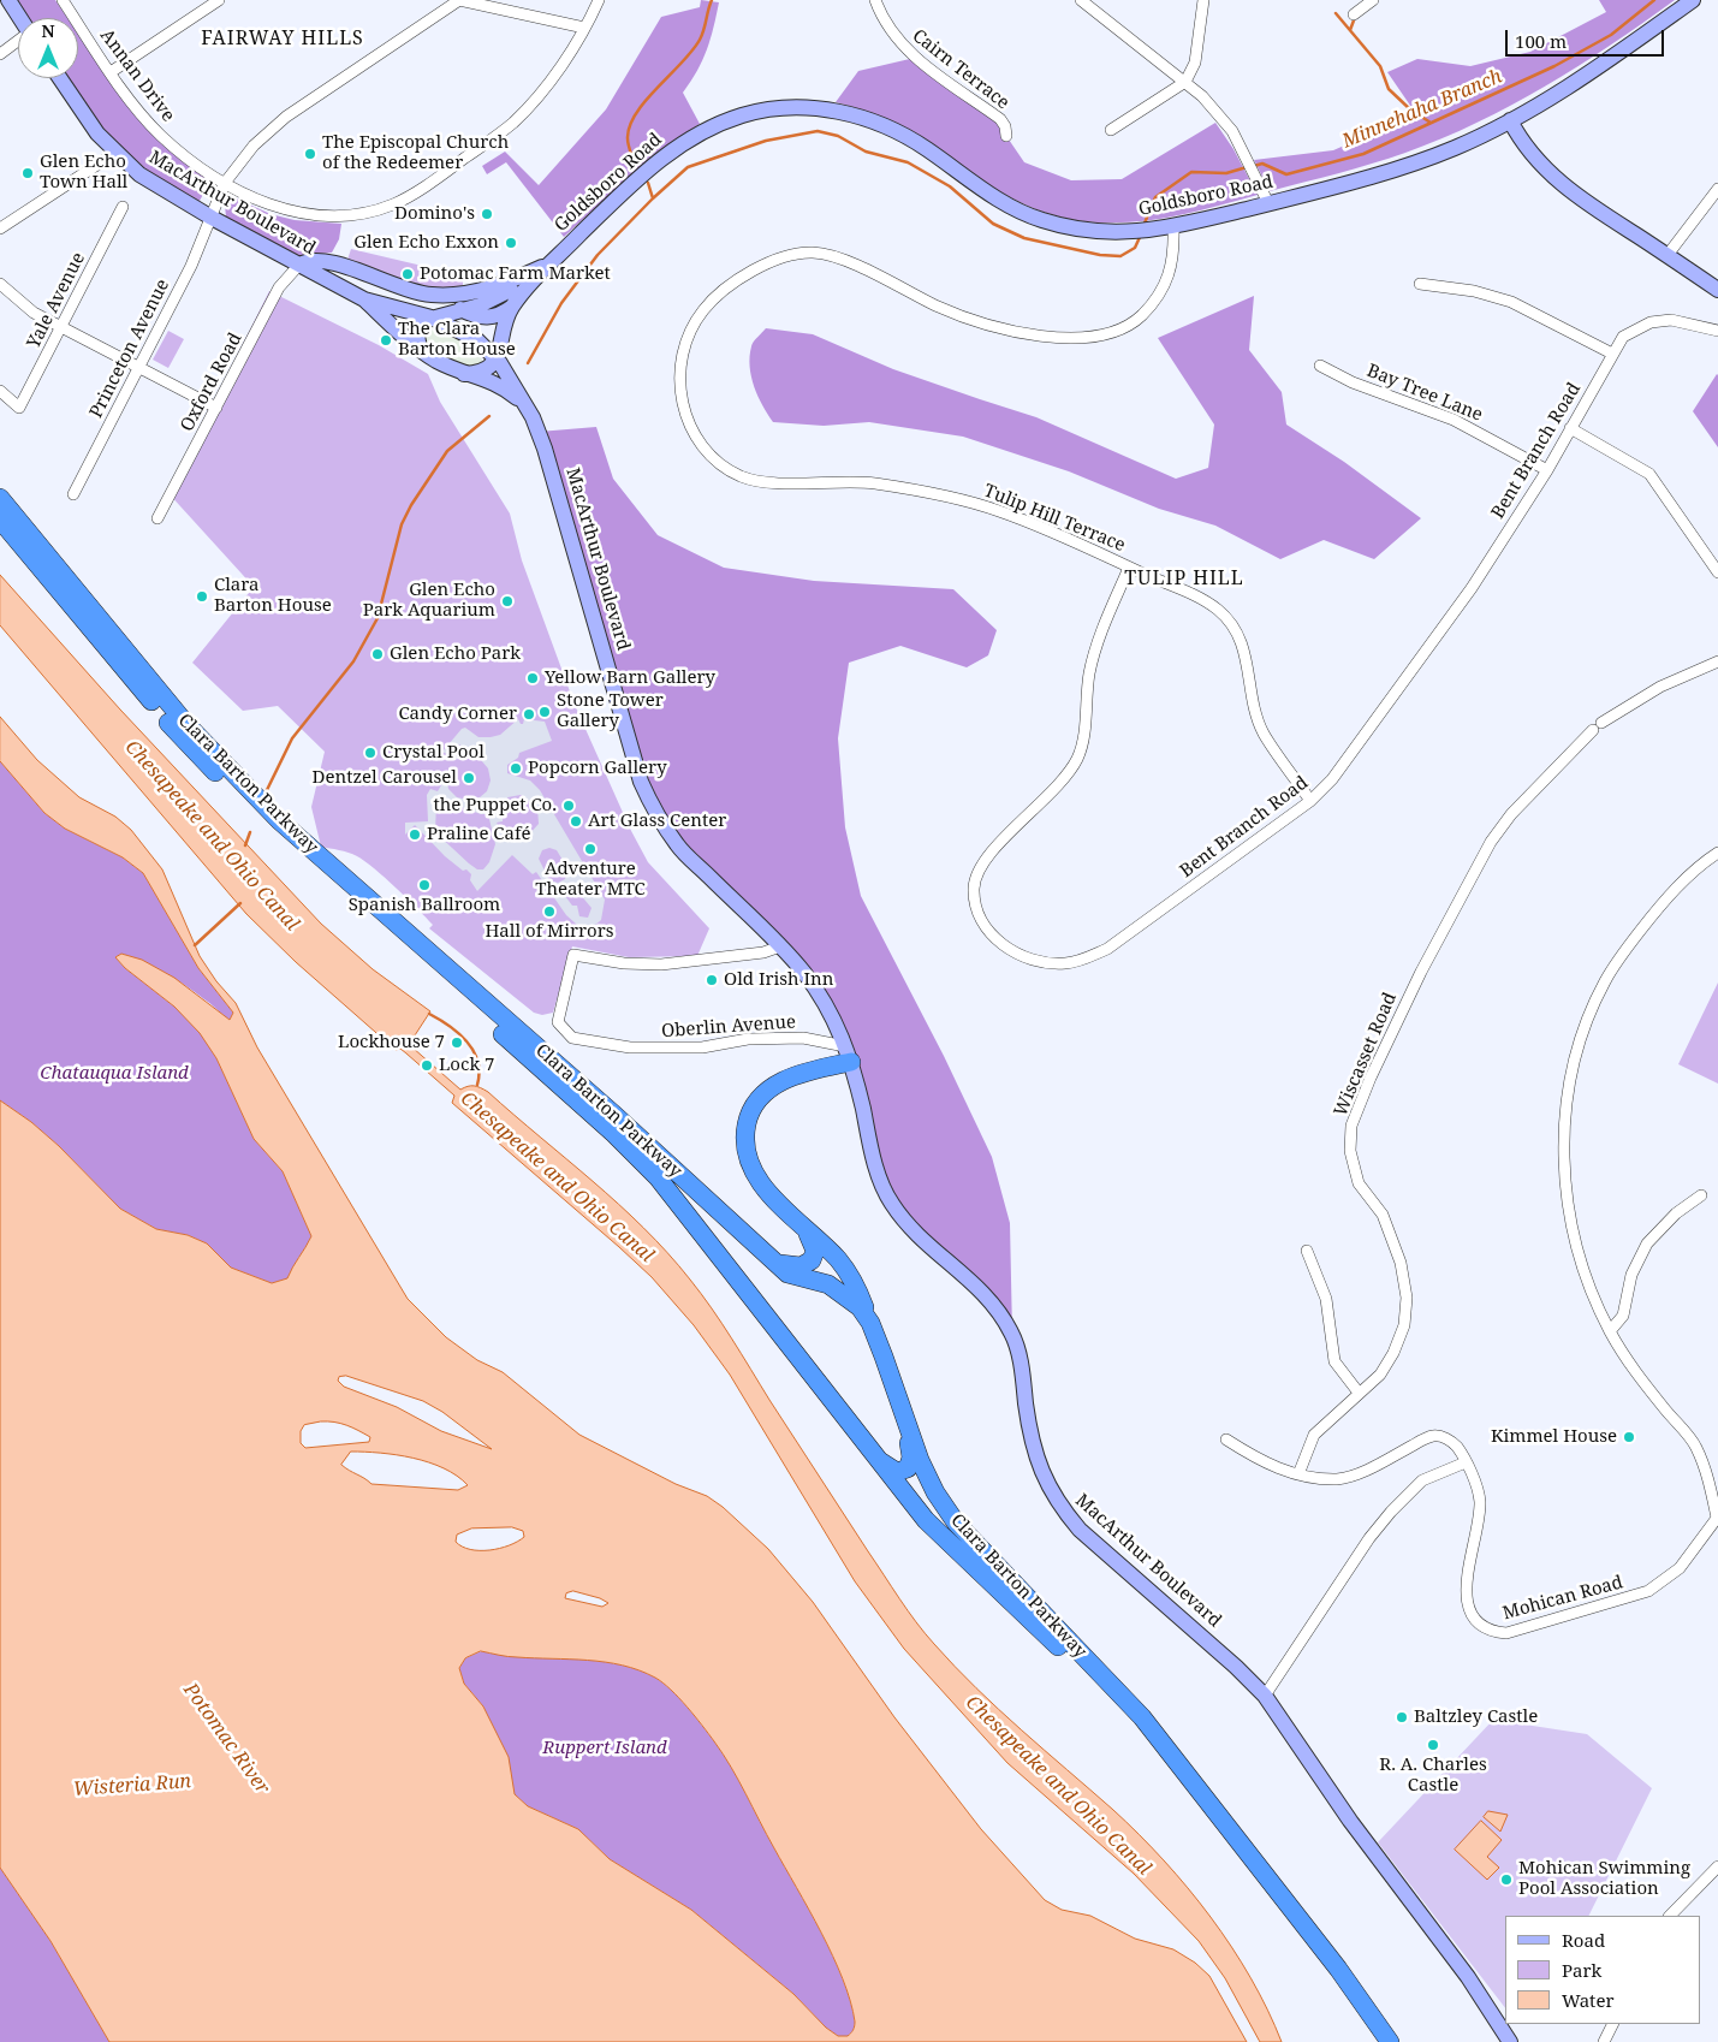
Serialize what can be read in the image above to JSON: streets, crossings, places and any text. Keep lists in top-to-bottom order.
{
  "streets": {
    "highway": ["Clara Barton Parkway"],
    "main road": ["Goldsboro Road", "MacArthur Boulevard"],
    "street": [
      "Cairn Terrace",
      "Annan Drive",
      "Yale Avenue",
      "Princeton Avenue",
      "Oxford Road",
      "Bay Tree Lane",
      "Bent Branch Road",
      "Tulip Hill Terrace",
      "Oberlin Avenue",
      "Wiscasset Road",
      "Mohican Road"
    ]
  },
  "crossings": [
    ["Annan Drive", "Princeton Avenue"],
    ["Goldsboro Road", "MacArthur Boulevard"],
    ["Goldsboro Road", "Tulip Hill Terrace"],
    ["MacArthur Boulevard", "Princeton Avenue"],
    ["MacArthur Boulevard", "Oxford Road"],
    ["MacArthur Boulevard", "Oberlin Avenue"],
    ["Bay Tree Lane", "Bent Branch Road"],
    ["Bent Branch Road", "Tulip Hill Terrace"],
    ["Wiscasset Road", "Mohican Road"]
  ],
  "districts": ["FAIRWAY HILLS", "TULIP HILL"],
  "water": [
    "Minnehaha Branch",
    "Chesapeake and Ohio Canal",
    "Potomac River",
    "Wisteria Run"
  ],
  "parks": ["Chatauqua Island", "Ruppert Island"],
  "places": [
    "The Episcopal Church of the Redeemer",
    "Glen Echo Town Hall",
    "Domino's",
    "Glen Echo Exxon",
    "Potomac Farm Market",
    "The Clara Barton House",
    "Clara Barton House",
    "Glen Echo Park Aquarium",
    "Glen Echo Park",
    "Yellow Barn Gallery",
    "Stone Tower Gallery",
    "Candy Corner",
    "Crystal Pool",
    "Popcorn Gallery",
    "Dentzel Carousel",
    "the Puppet Co.",
    "Art Glass Center",
    "Praline Café",
    "Adventure Theater MTC",
    "Spanish Ballroom",
    "Hall of Mirrors",
    "Old Irish Inn",
    "Lockhouse 7",
    "Lock 7",
    "Kimmel House",
    "Baltzley Castle",
    "R. A. Charles Castle",
    "Mohican Swimming Pool Association"
  ],
  "legend": ["Road", "Park", "Water"],
  "scale_bar": "100 m",
  "north": "top"
}
